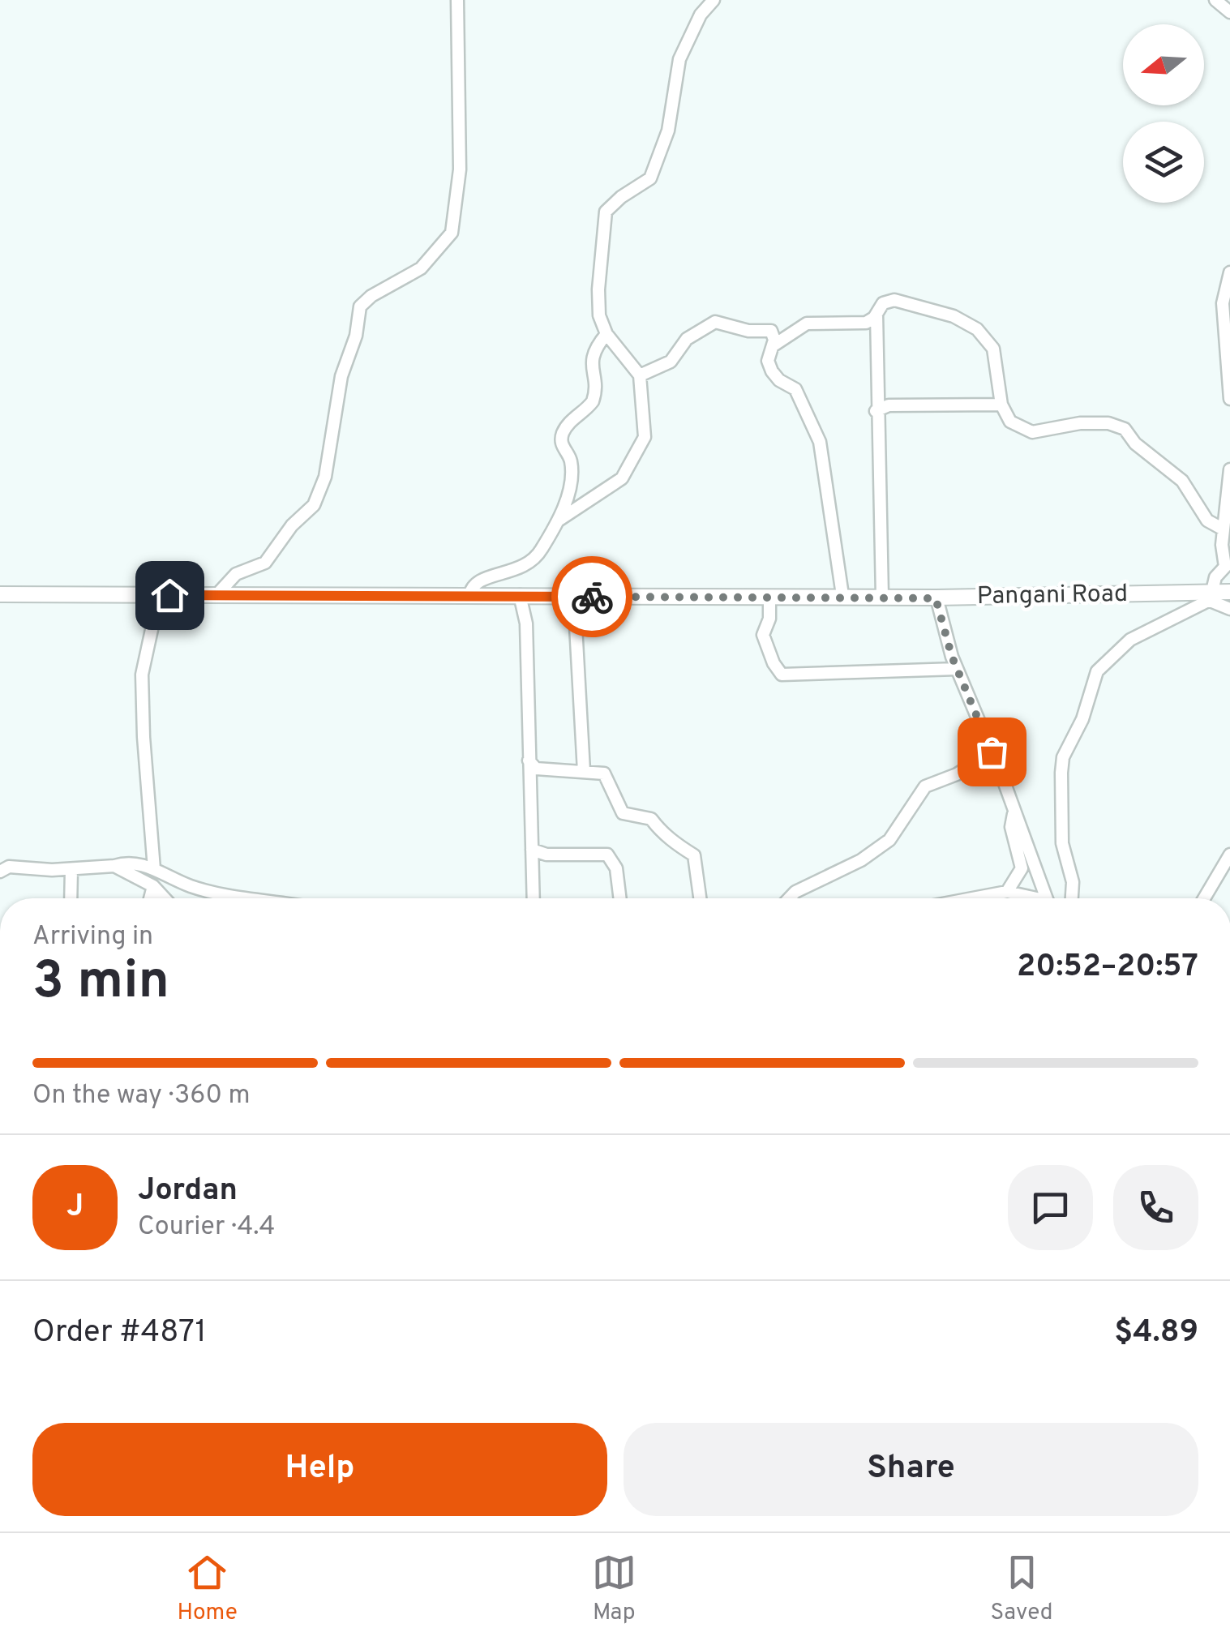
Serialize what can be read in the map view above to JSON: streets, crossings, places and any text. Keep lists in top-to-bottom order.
{
  "streets": {
    "main road": ["Pangani Road"]
  },
  "north": "left",
  "page": {
    "heading": ["3 min", "Arriving in", "20:52–20:57"],
    "panel": [
      "Jordan",
      "Courier · 4.4",
      "Order #4871",
      "$4.89"
    ],
    "bar": "On the way · 360 m",
    "round": "J",
    "buttons": ["Help", "Share"],
    "tabs": ["Home", "Map", "Saved"]
  }
}
